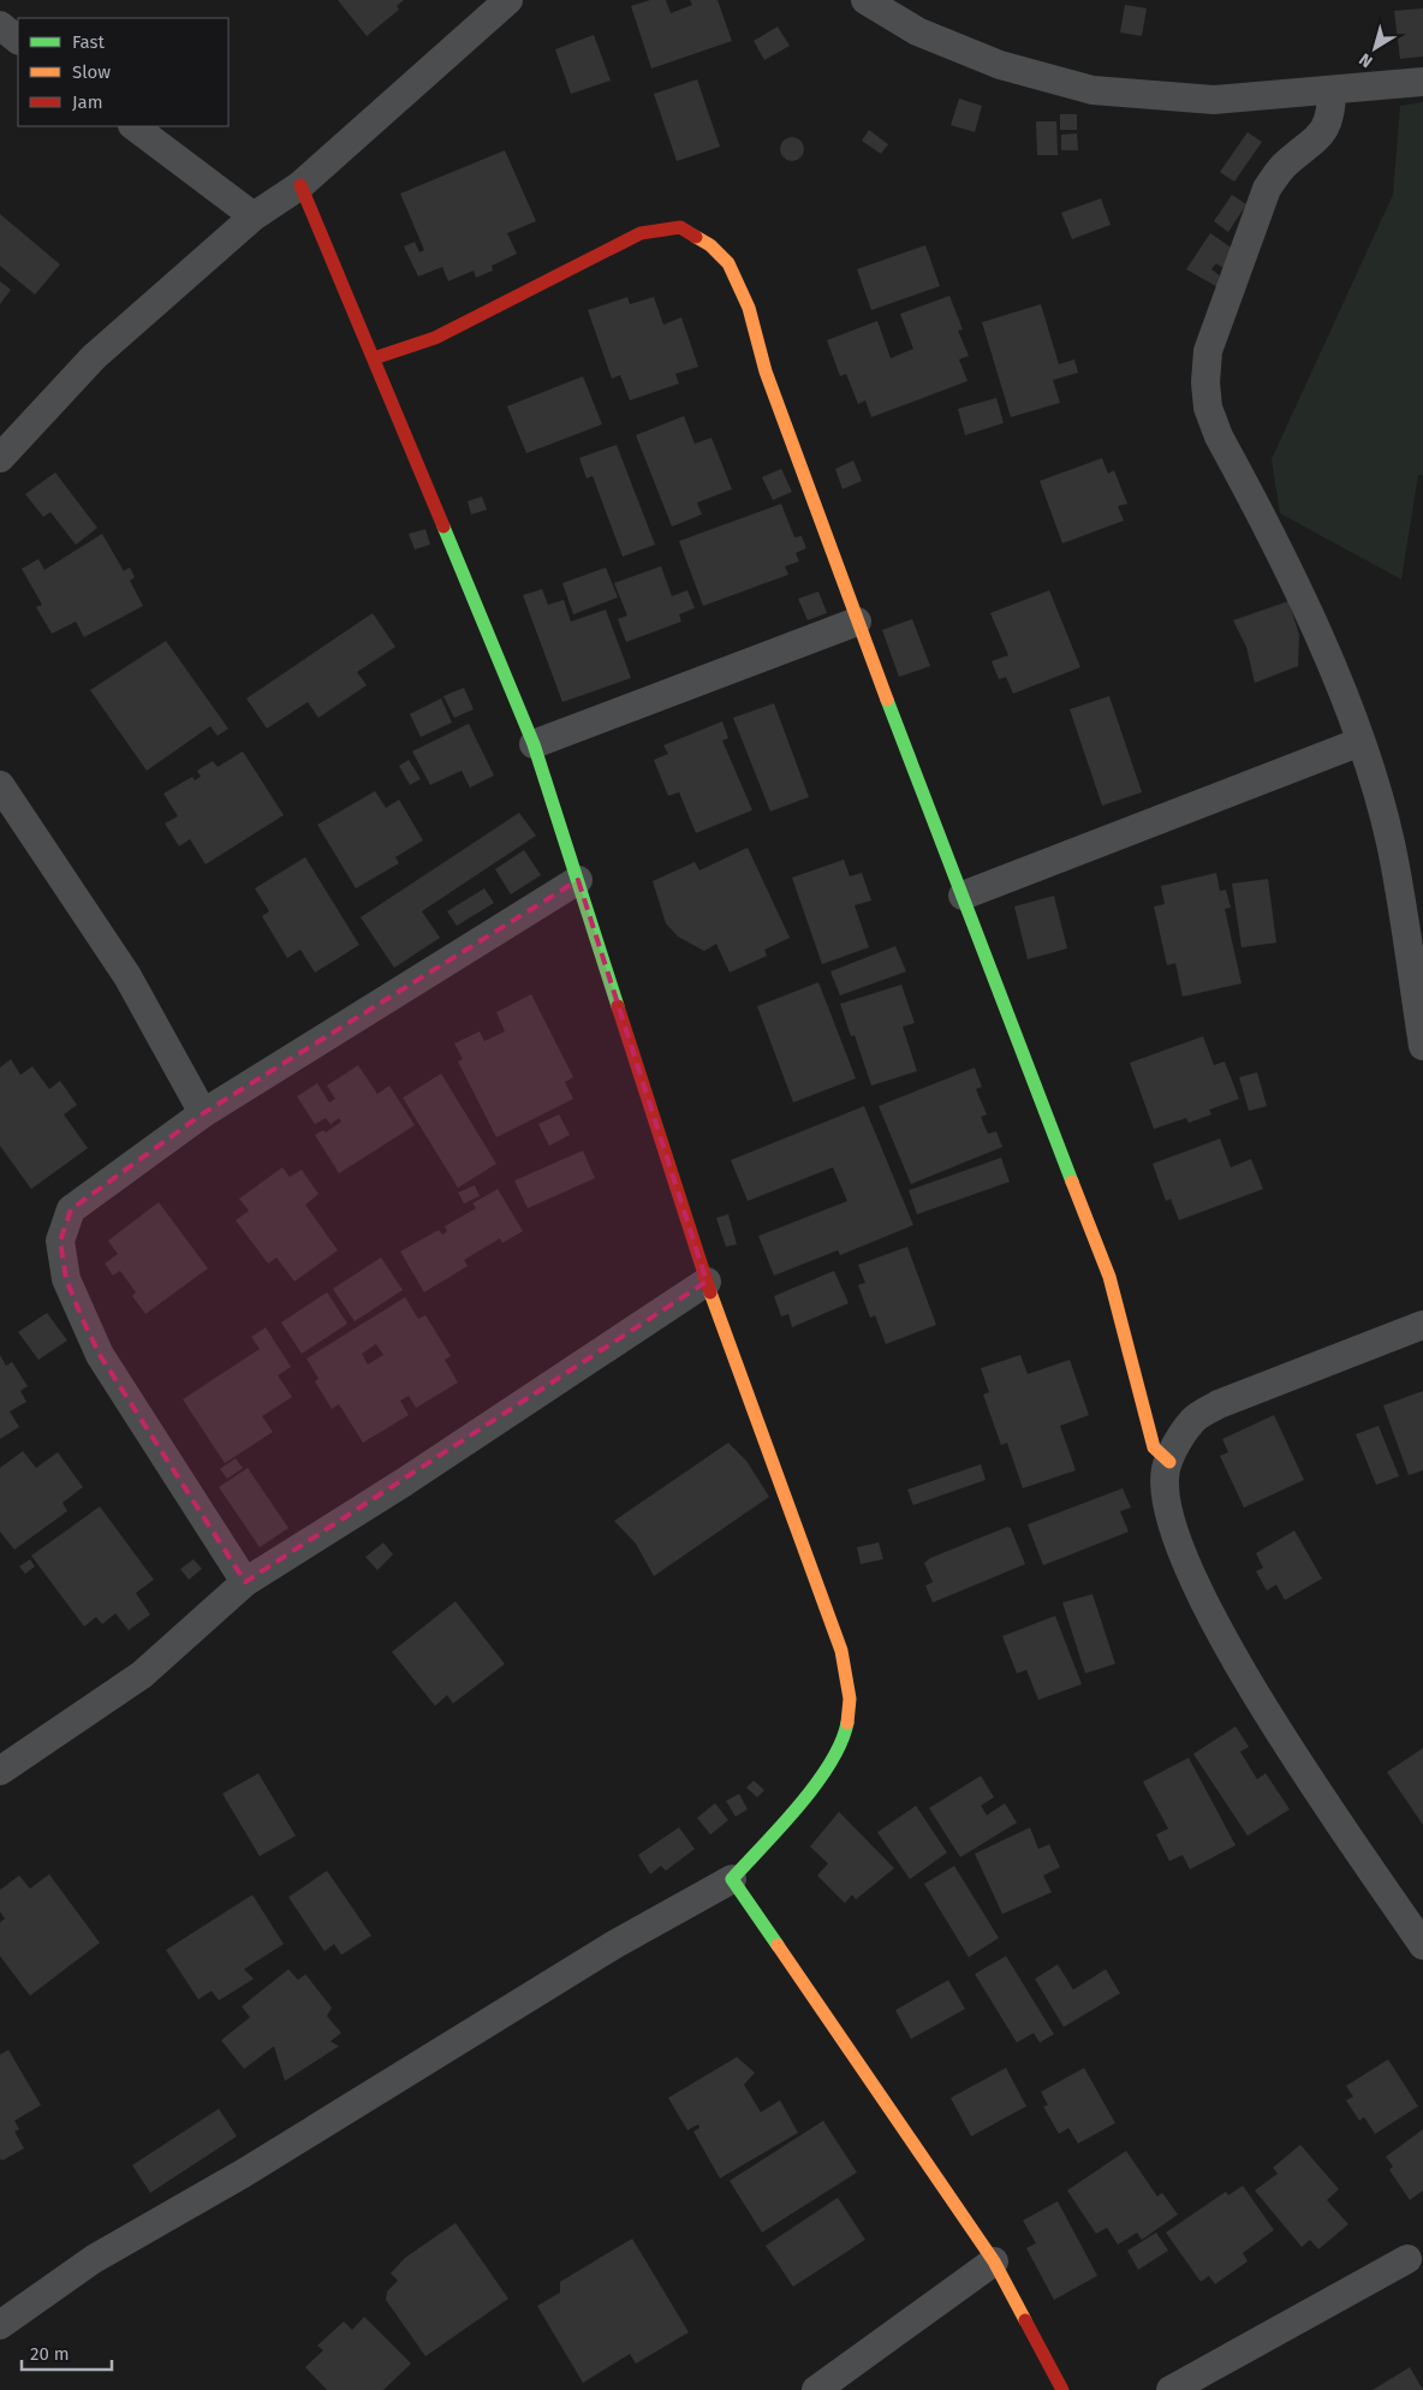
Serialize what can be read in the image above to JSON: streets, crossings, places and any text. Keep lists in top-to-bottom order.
{
  "legend": ["Fast", "Slow", "Jam"],
  "scale_bar": "20 m",
  "north": "bottom left"
}
